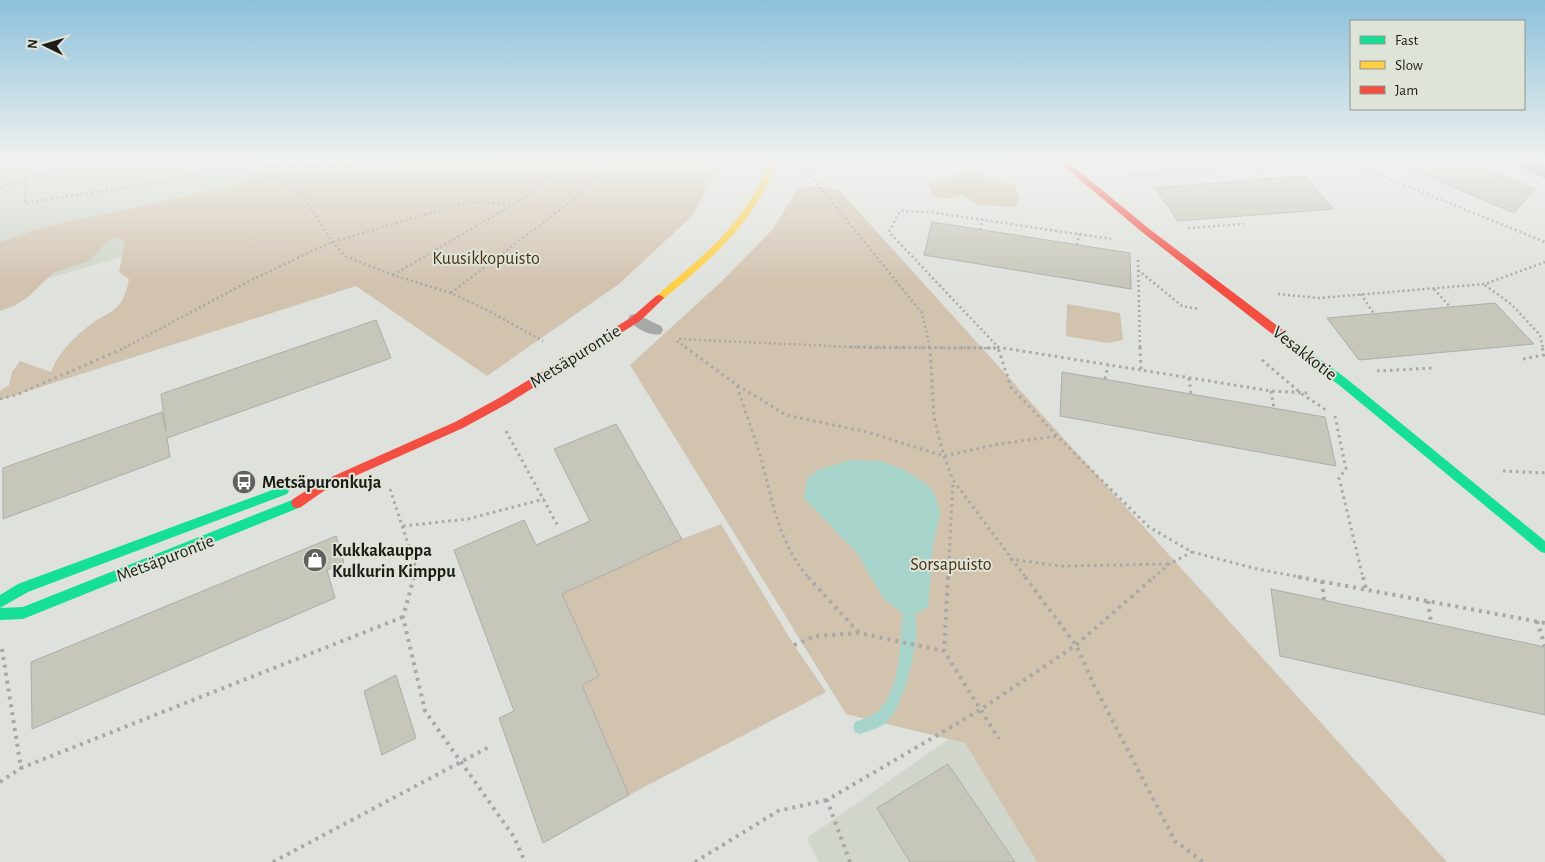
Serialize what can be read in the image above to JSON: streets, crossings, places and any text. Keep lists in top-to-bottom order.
{
  "streets": {
    "street": ["Vesakkotie", "Metsäpurontie"]
  },
  "parks": ["Kuusikkopuisto", "Sorsapuisto"],
  "places": {
    "bus stop": ["Metsäpuronkuja"],
    "shop": ["Kukkakauppa Kulkurin Kimppu"]
  },
  "legend": ["Fast", "Slow", "Jam"],
  "north": "left"
}
